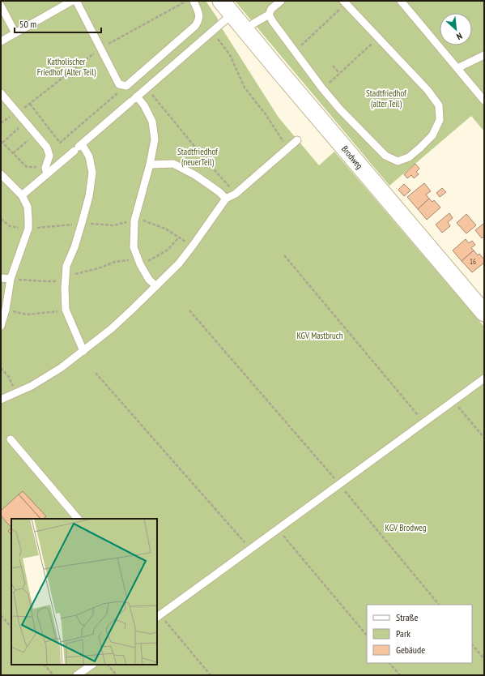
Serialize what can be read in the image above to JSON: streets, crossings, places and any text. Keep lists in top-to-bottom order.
{
  "streets": {
    "street": ["Brodweg"]
  },
  "parks": [
    "Katholischer Friedhof (Alter Teil)",
    "Stadtfriedhof (alter Teil)",
    "Stadtfriedhof (neuerTeil)",
    "KGV Mastbruch",
    "KGV Brodweg"
  ],
  "house_numbers": ["16"],
  "legend": ["Straße", "Park", "Gebäude"],
  "scale_bar": "50 m",
  "north": "bottom right"
}
